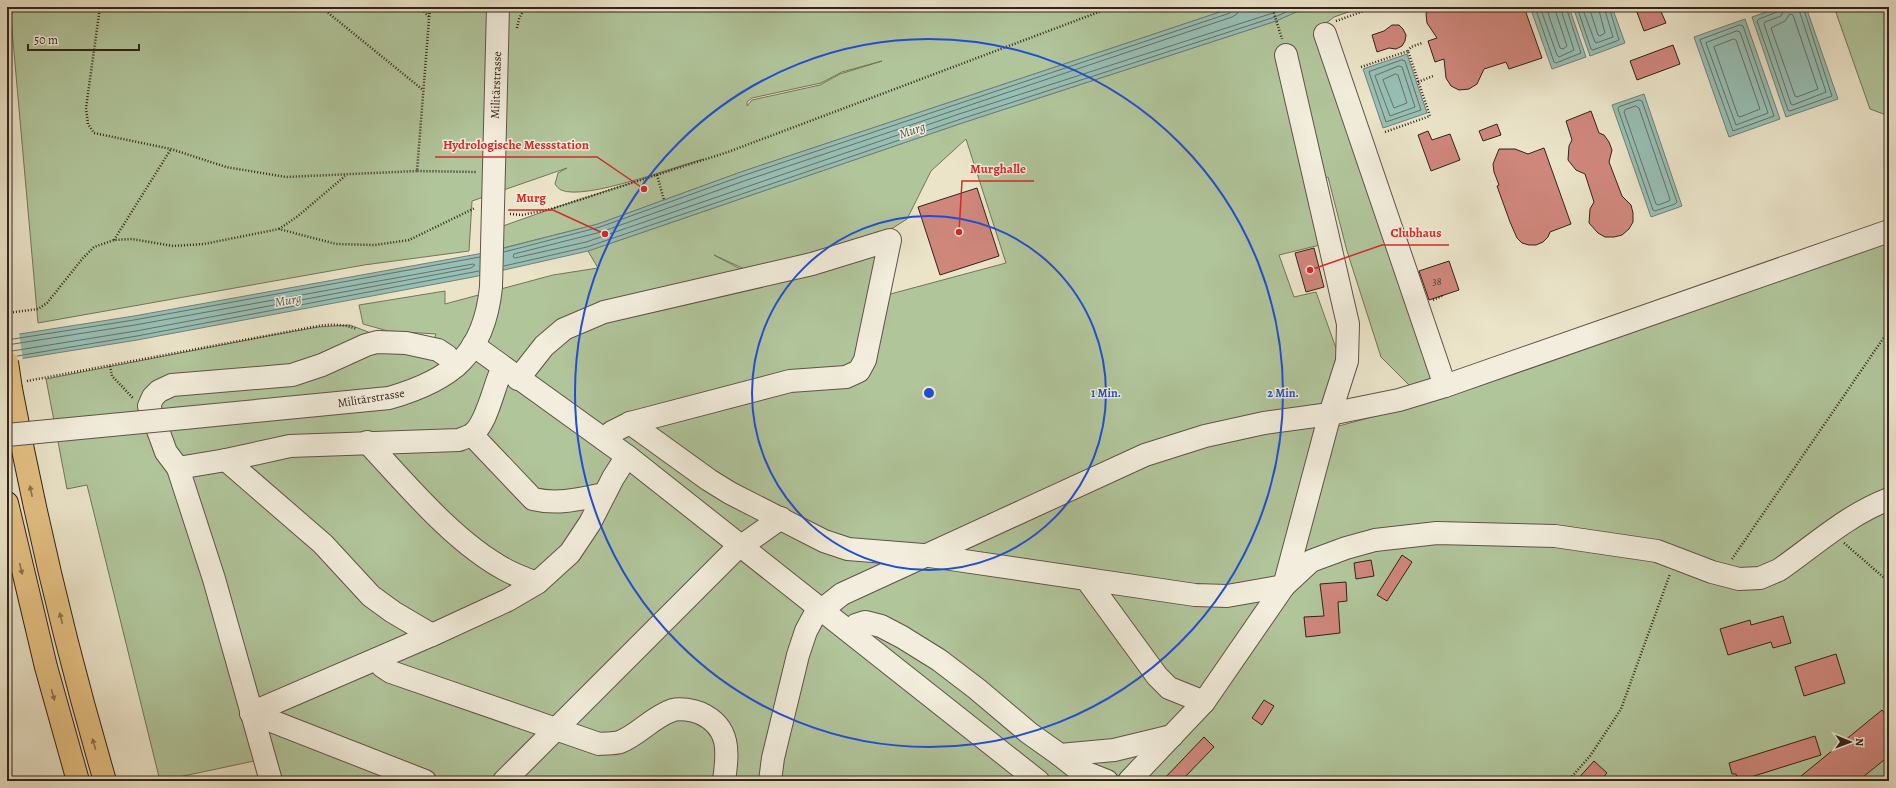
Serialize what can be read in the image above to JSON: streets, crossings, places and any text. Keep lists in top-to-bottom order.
{
  "streets": {
    "street": ["Militärstrasse"]
  },
  "water": ["Murg"],
  "places": [
    "Hydrologische Messstation",
    "Murghalle",
    "Murg",
    "Clubhaus"
  ],
  "house_numbers": ["38"],
  "scale_bar": "50 m",
  "north": "right",
  "rings": ["1 Min.", "2 Min."]
}
